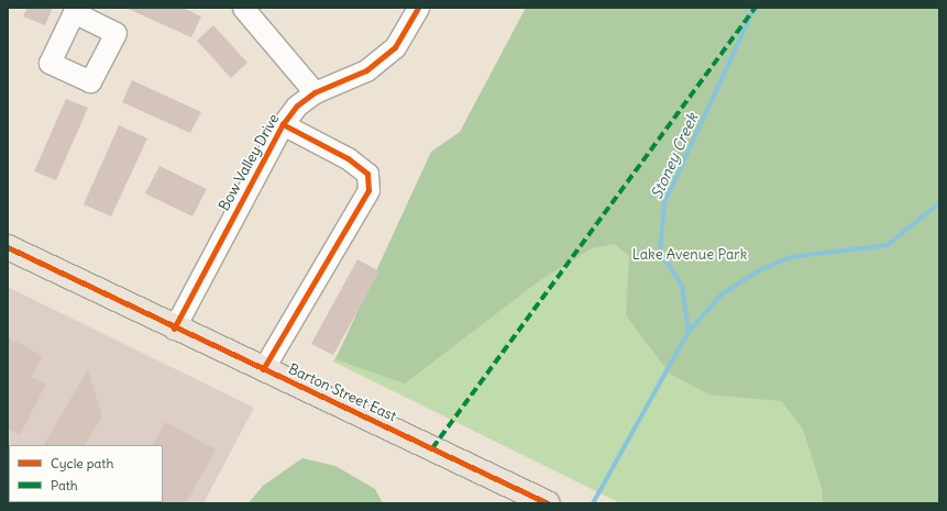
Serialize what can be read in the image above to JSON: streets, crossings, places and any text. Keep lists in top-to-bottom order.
{
  "streets": {
    "main road": ["Barton Street East"],
    "street": ["Bow Valley Drive"]
  },
  "crossings": [
    ["Bow Valley Drive", "Barton Street East"]
  ],
  "water": ["Stoney Creek"],
  "parks": ["Lake Avenue Park"],
  "legend": ["Cycle path", "Path"]
}
